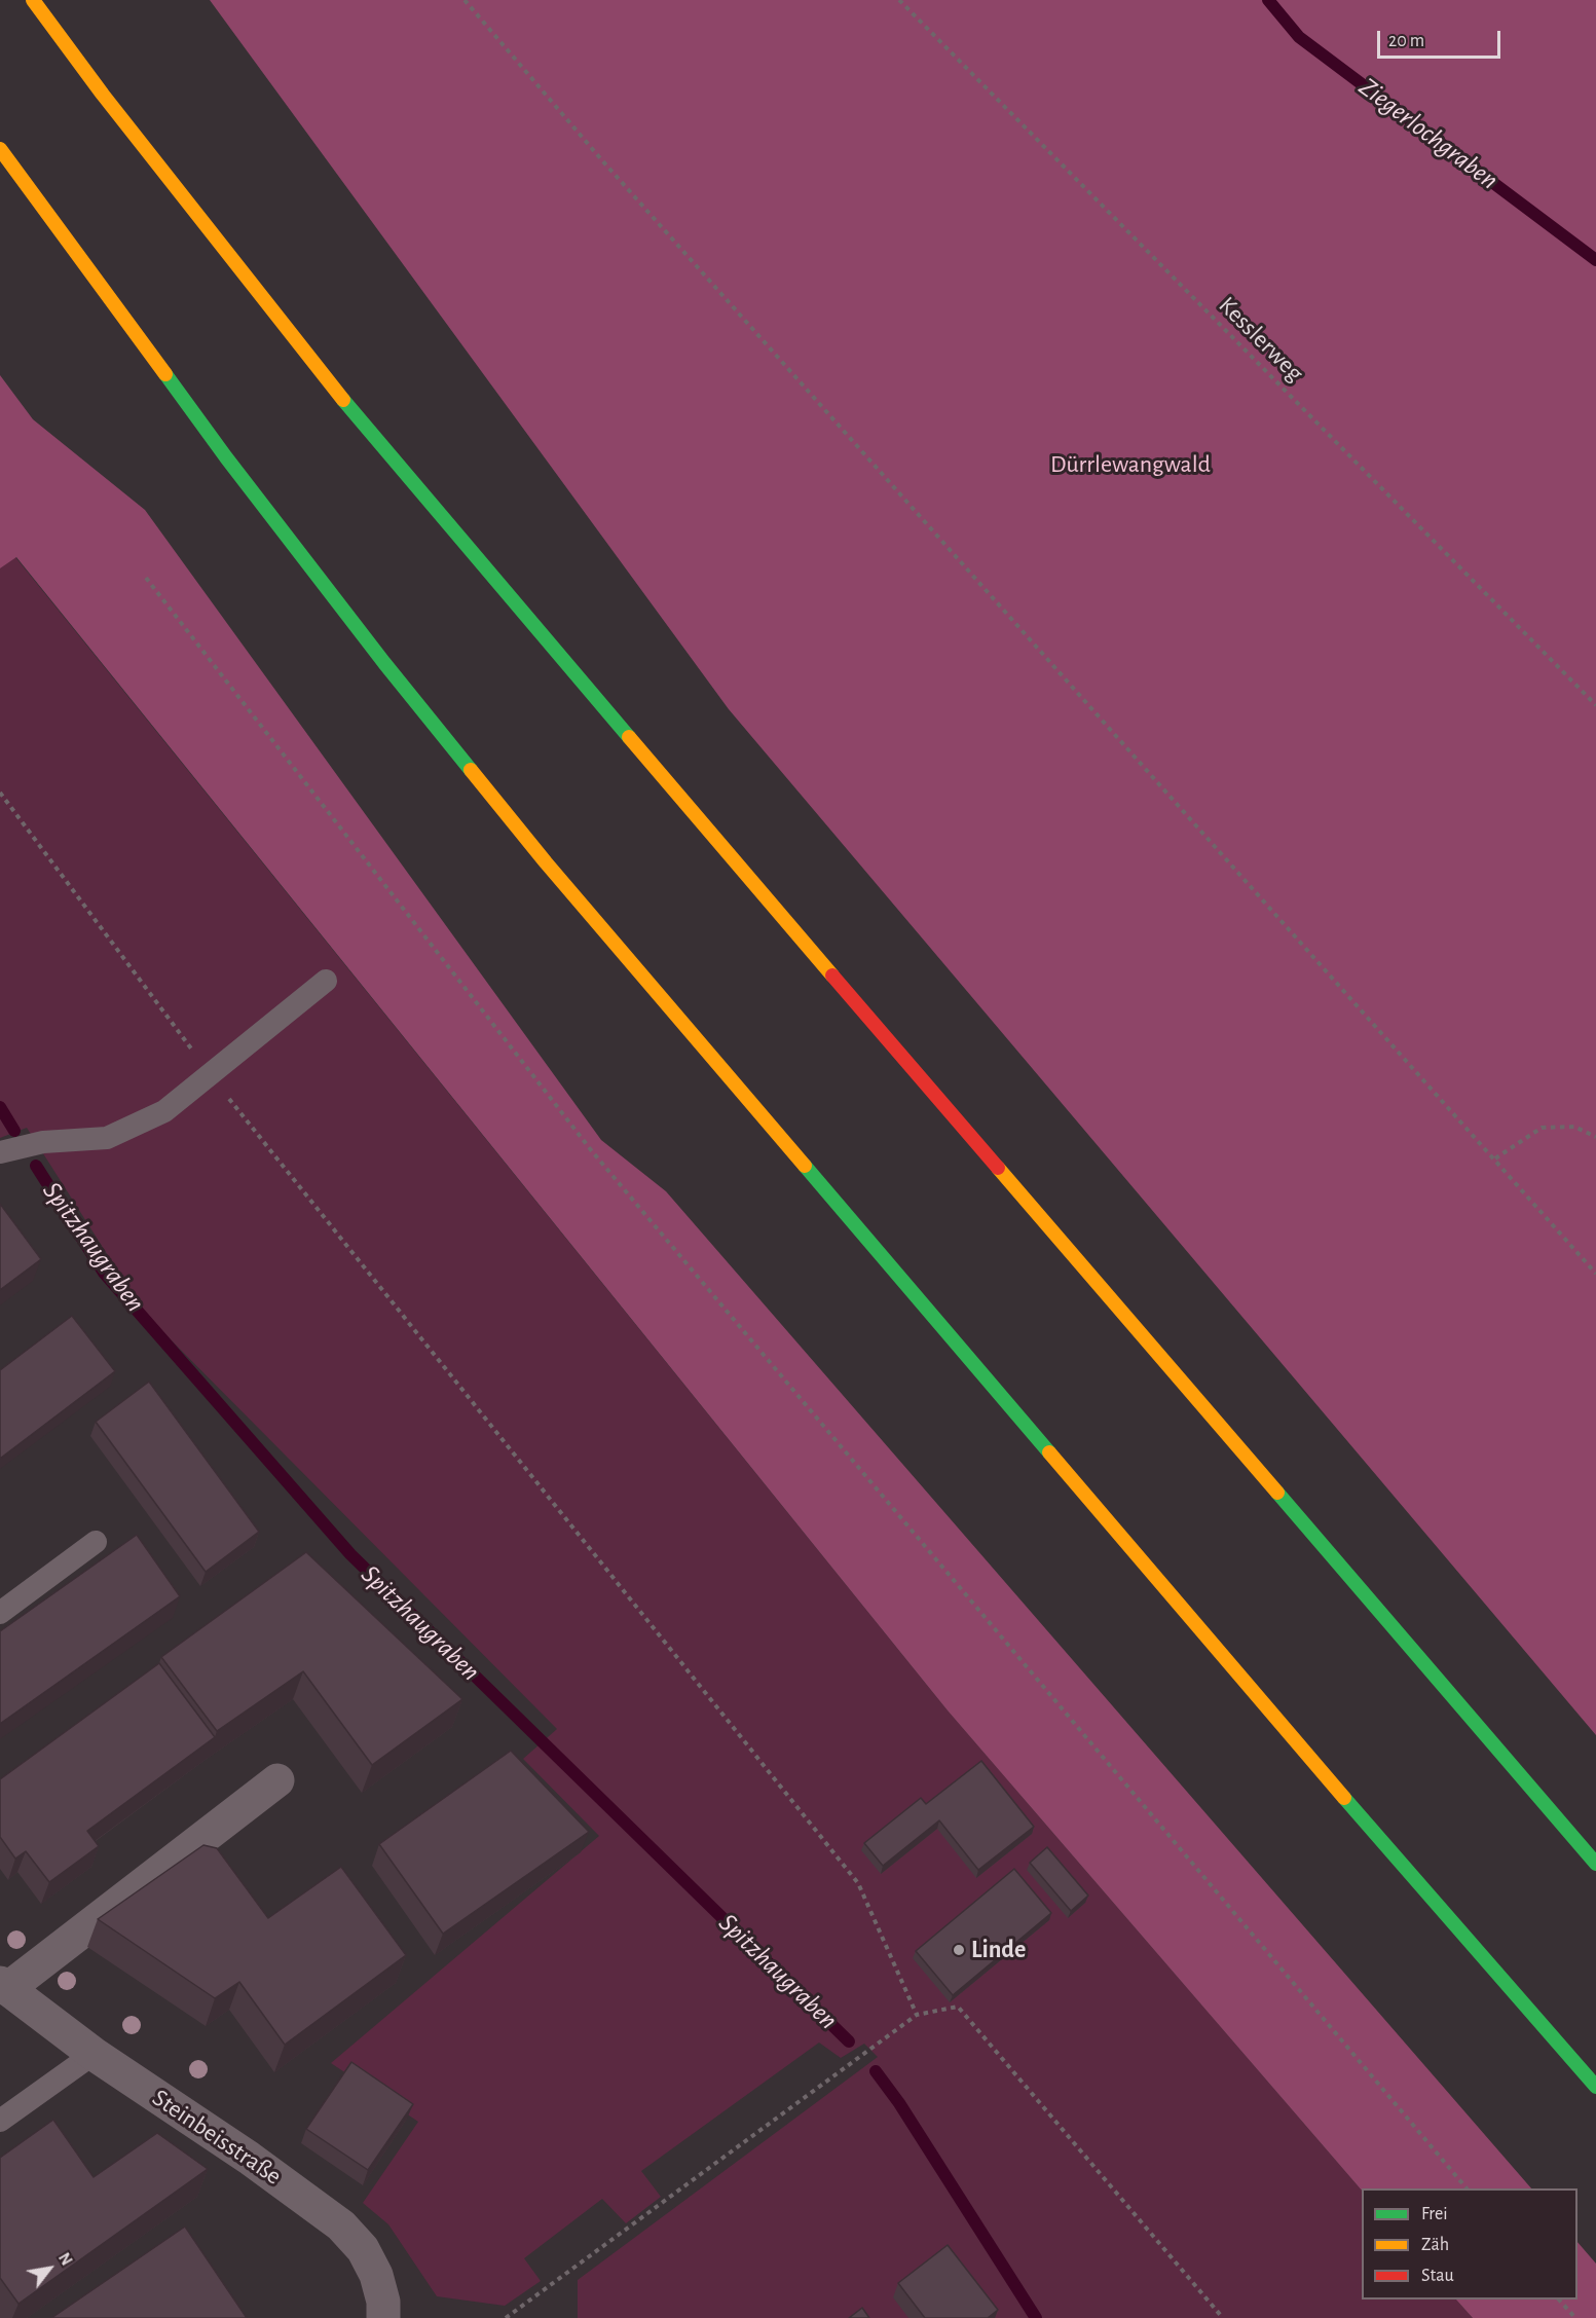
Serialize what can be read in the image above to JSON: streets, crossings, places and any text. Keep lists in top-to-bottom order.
{
  "streets": {
    "street": ["Steinbeisstraße"],
    "path": ["Kesslerweg"]
  },
  "water": ["Ziegerlochgraben", "Spitzhaugraben"],
  "parks": ["Dürrlewangwald"],
  "places": ["Linde"],
  "legend": ["Frei", "Zäh", "Stau"],
  "scale_bar": "20 m",
  "north": "top right"
}
